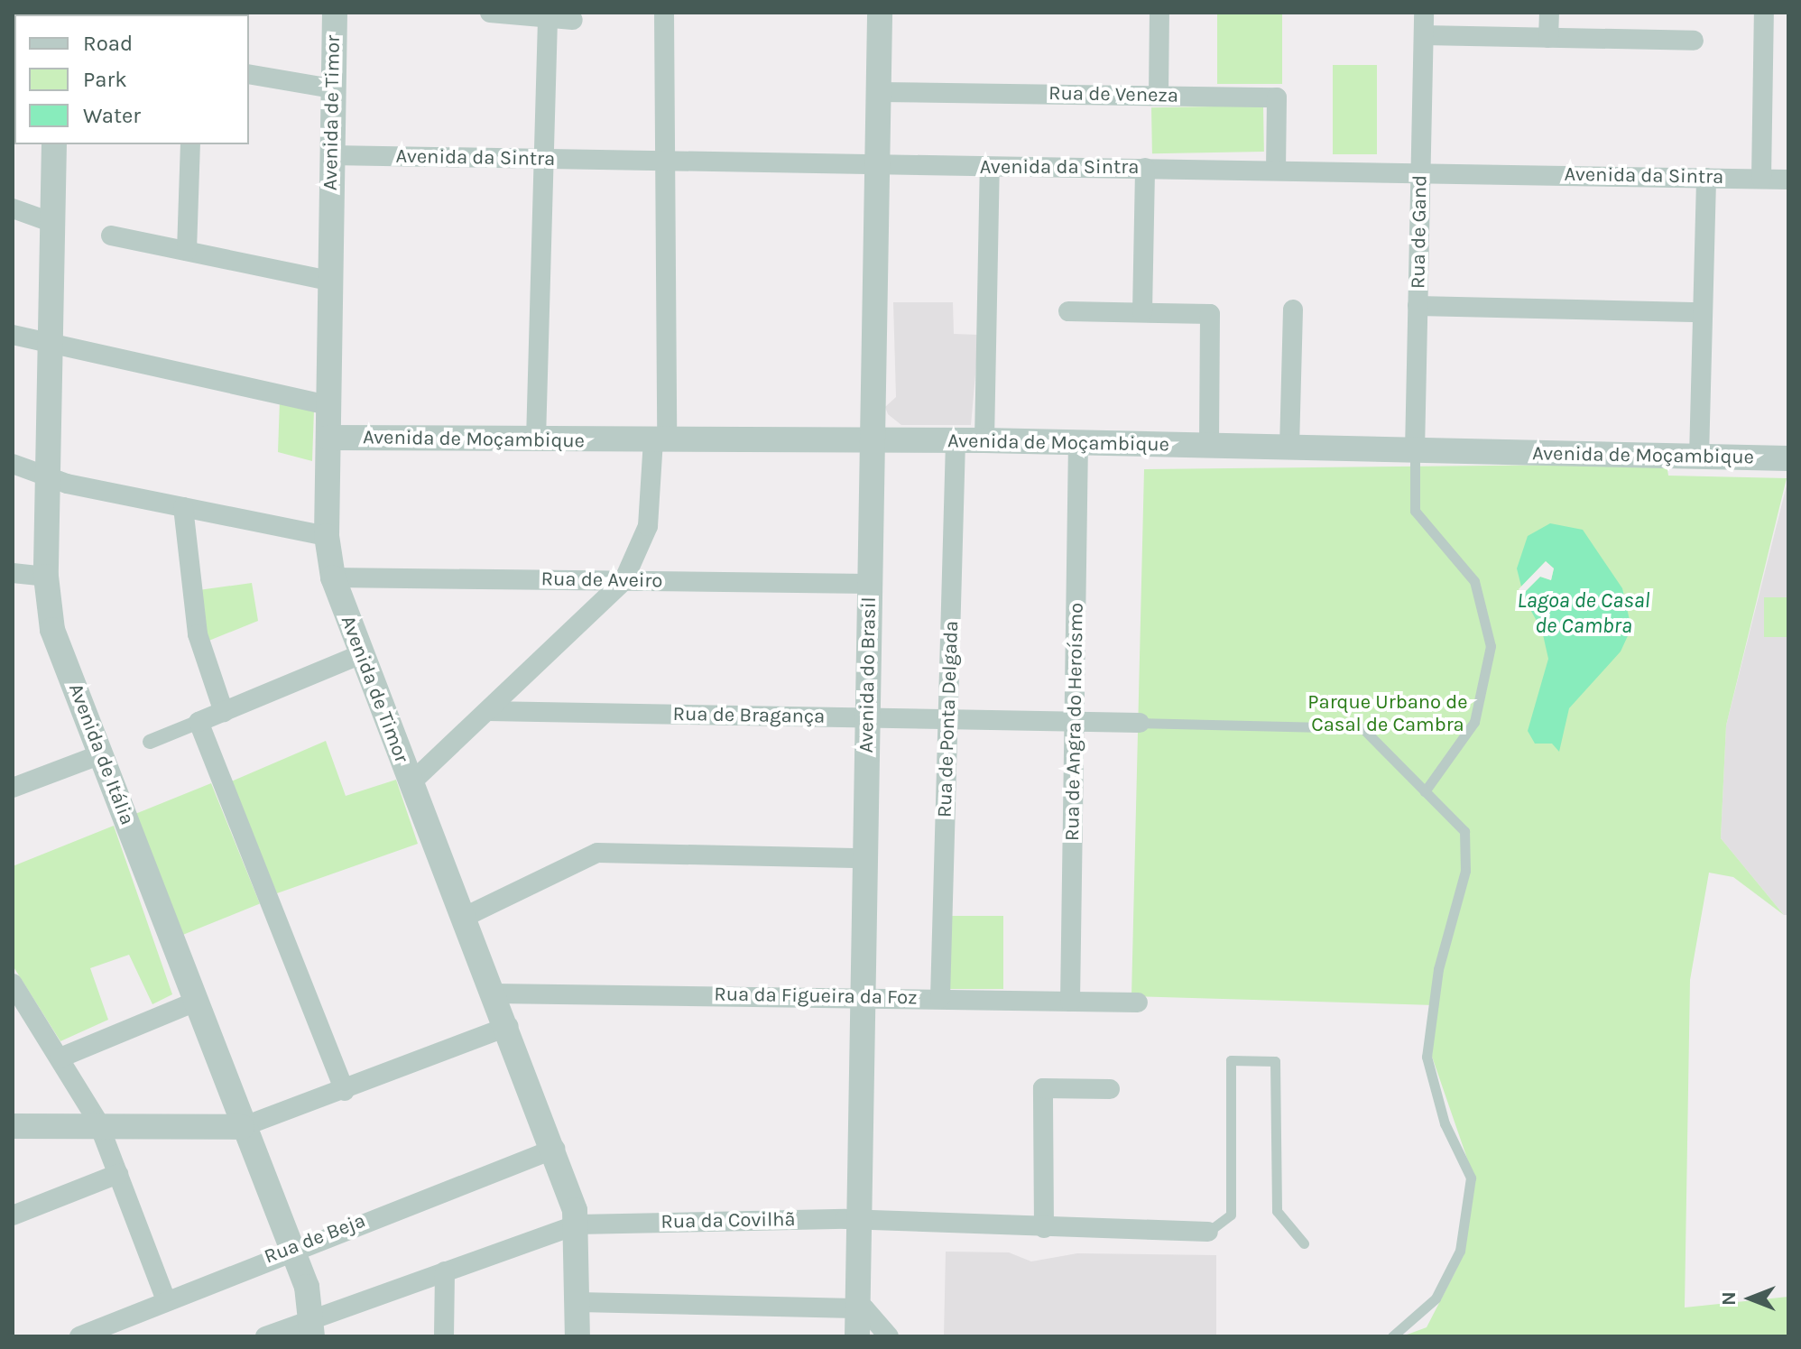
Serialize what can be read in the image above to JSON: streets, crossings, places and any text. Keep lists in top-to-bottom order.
{
  "streets": {
    "street": [
      "Rua de Veneza",
      "Avenida de Timor",
      "Avenida da Sintra",
      "Rua de Gand",
      "Avenida de Moçambique",
      "Rua de Aveiro",
      "Avenida do Brasil",
      "Rua de Bragança",
      "Rua de Ponta Delgada",
      "Rua de Angra do Heroísmo",
      "Avenida de Itália",
      "Rua da Figueira da Foz",
      "Rua da Covilhã",
      "Rua de Beja"
    ]
  },
  "crossings": [
    ["Rua de Veneza", "Avenida da Sintra"],
    ["Rua de Veneza", "Avenida do Brasil"],
    ["Avenida de Timor", "Avenida da Sintra"],
    ["Avenida de Timor", "Avenida de Moçambique"],
    ["Avenida de Timor", "Rua de Aveiro"],
    ["Avenida de Timor", "Rua da Figueira da Foz"],
    ["Avenida de Timor", "Rua da Covilhã"],
    ["Avenida de Timor", "Rua de Beja"],
    ["Avenida da Sintra", "Rua de Gand"],
    ["Avenida da Sintra", "Avenida do Brasil"],
    ["Rua de Gand", "Avenida de Moçambique"],
    ["Avenida de Moçambique", "Avenida do Brasil"],
    ["Avenida de Moçambique", "Rua de Ponta Delgada"],
    ["Avenida de Moçambique", "Rua de Angra do Heroísmo"],
    ["Rua de Aveiro", "Avenida do Brasil"],
    ["Avenida do Brasil", "Rua de Bragança"],
    ["Avenida do Brasil", "Rua da Figueira da Foz"],
    ["Avenida do Brasil", "Rua da Covilhã"],
    ["Rua de Bragança", "Rua de Ponta Delgada"],
    ["Rua de Bragança", "Rua de Angra do Heroísmo"],
    ["Rua de Ponta Delgada", "Rua da Figueira da Foz"],
    ["Rua de Angra do Heroísmo", "Rua da Figueira da Foz"],
    ["Avenida de Itália", "Rua da Covilhã"],
    ["Avenida de Itália", "Rua de Beja"]
  ],
  "water": ["Lagoa de Casal de Cambra"],
  "parks": ["Parque Urbano de Casal de Cambra"],
  "legend": ["Road", "Park", "Water"],
  "north": "left"
}
